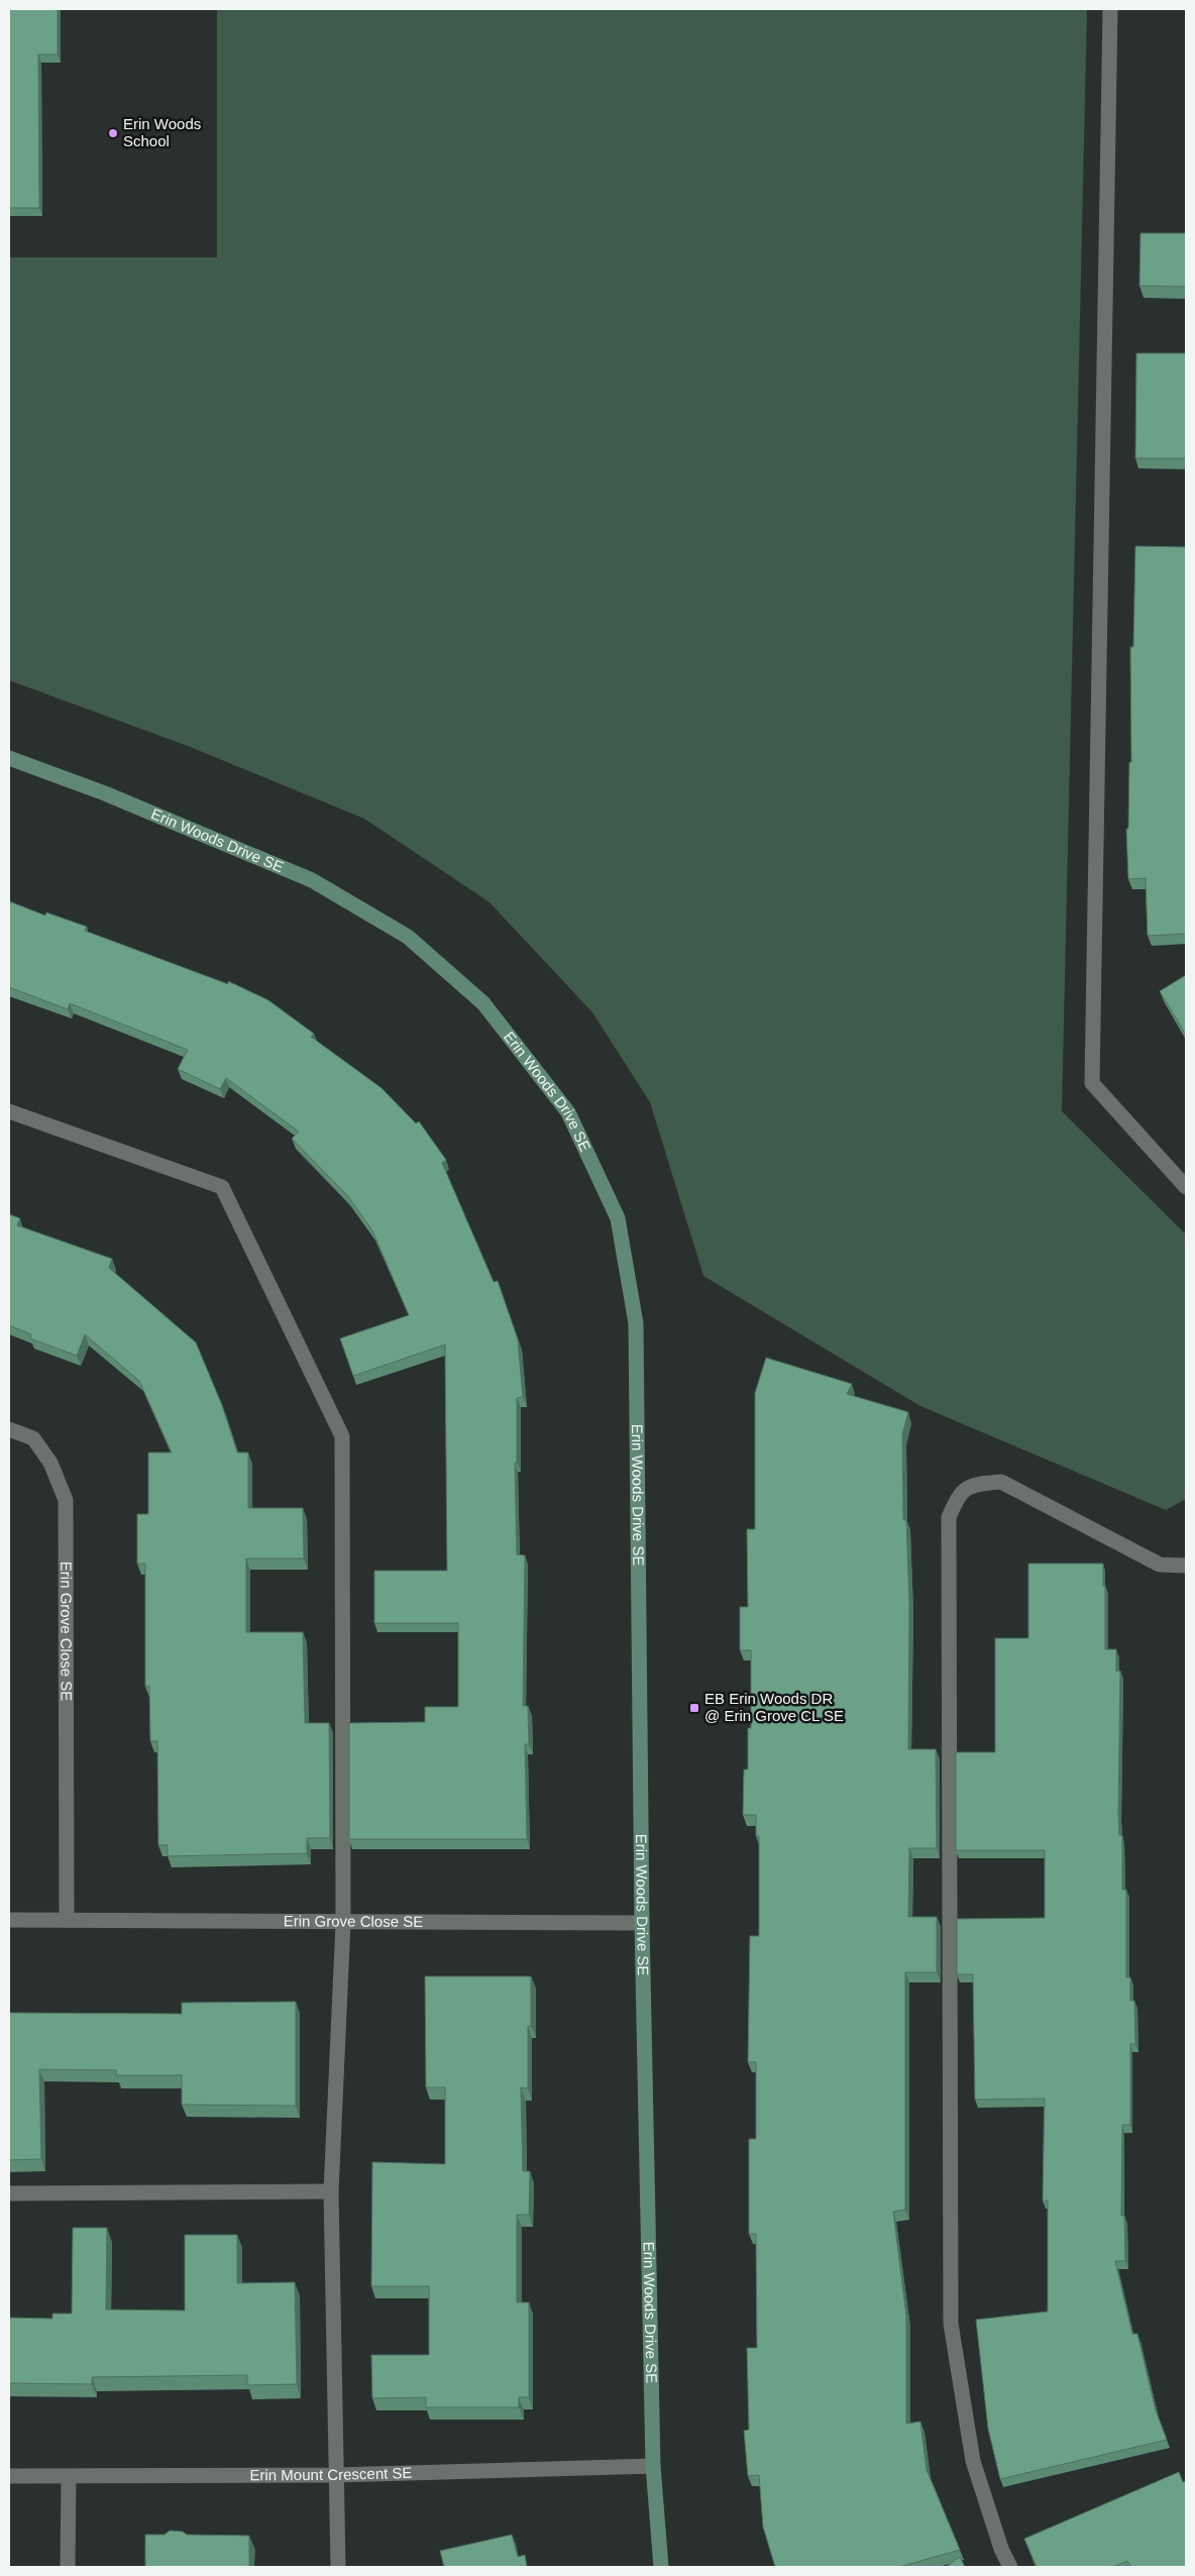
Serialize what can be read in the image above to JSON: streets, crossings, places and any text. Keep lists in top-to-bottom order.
{
  "streets": {
    "street": ["Erin Woods Drive SE", "Erin Grove Close SE", "Erin Mount Crescent SE"]
  },
  "crossings": [
    ["Erin Woods Drive SE", "Erin Grove Close SE"],
    ["Erin Woods Drive SE", "Erin Mount Crescent SE"]
  ],
  "places": {
    "other": ["Erin Woods School"],
    "transit": ["EB Erin Woods DR @ Erin Grove CL SE"]
  }
}
